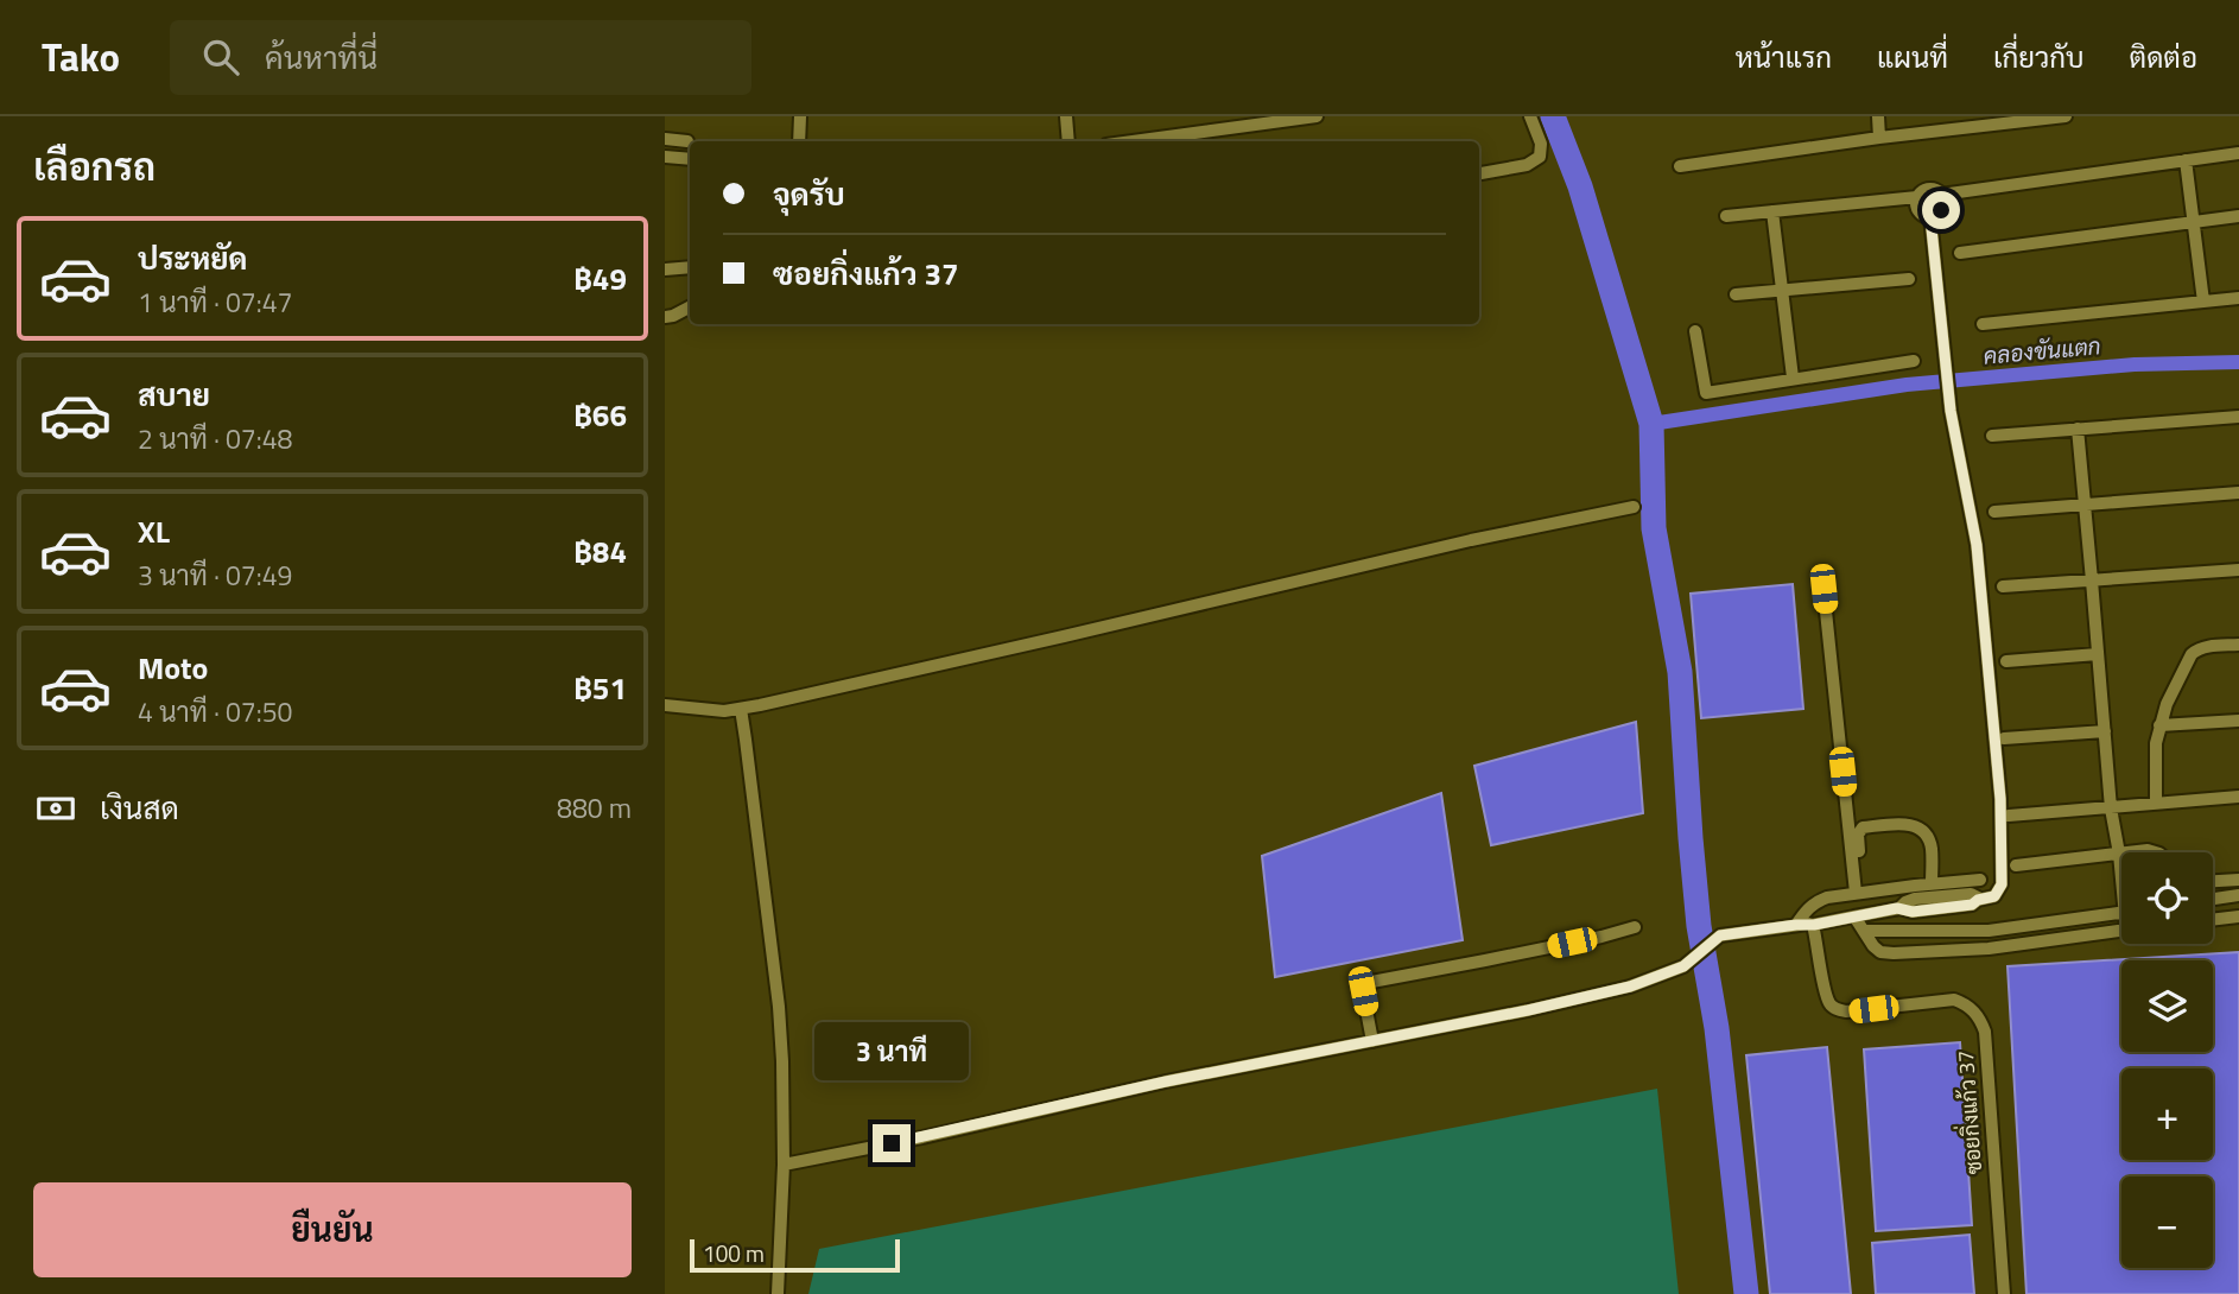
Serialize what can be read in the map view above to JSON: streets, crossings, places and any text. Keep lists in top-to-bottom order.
{
  "streets": {
    "street": ["ซอยกิ่งแก้ว 37"]
  },
  "water": ["คลองขันแตก"],
  "scale_bar": "100 m",
  "page": {
    "header": "Tako",
    "search": "ค้นหาที่นี่",
    "nav": [
      "หน้าแรก",
      "แผนที่",
      "เกี่ยวกับ",
      "ติดต่อ"
    ],
    "heading": "เลือกรถ",
    "banner": ["จุดรับ", "ซอยกิ่งแก้ว 37"],
    "list": [
      {
        "name": "ประหยัด",
        "note": "1 นาที · 07:47",
        "value": "฿49"
      },
      {
        "name": "สบาย",
        "note": "2 นาที · 07:48",
        "value": "฿66"
      },
      {
        "name": "XL",
        "note": "3 นาที · 07:49",
        "value": "฿84"
      },
      {
        "name": "Moto",
        "note": "4 นาที · 07:50",
        "value": "฿51"
      }
    ],
    "pay": ["เงินสด", "880 m"],
    "map_buttons": ["+", "−"],
    "bubble": "3 นาที",
    "buttons": "ยืนยัน",
    "scale": "100 m"
  }
}
